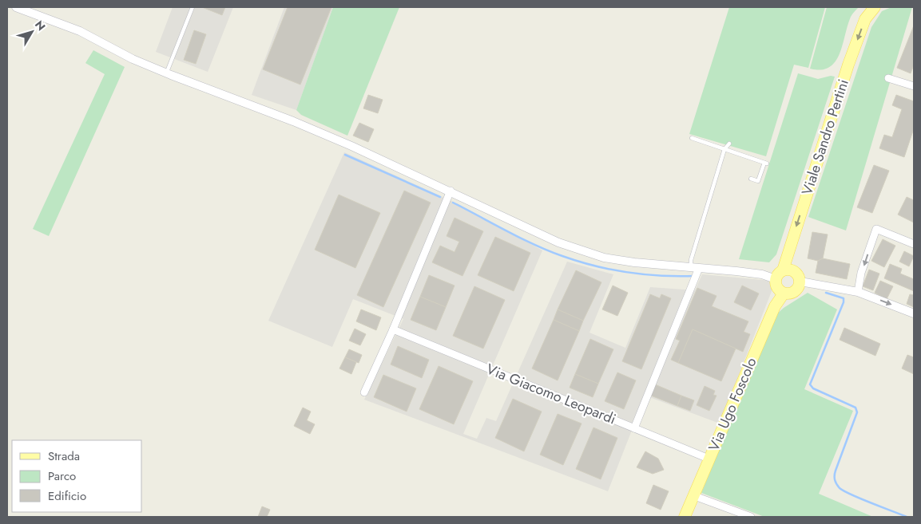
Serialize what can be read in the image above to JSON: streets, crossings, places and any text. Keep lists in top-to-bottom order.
{
  "streets": {
    "main road": ["Viale Sandro Pertini", "Via Ugo Foscolo"],
    "street": ["Via Giacomo Leopardi"]
  },
  "crossings": [
    ["Viale Sandro Pertini", "Via Ugo Foscolo"],
    ["Via Giacomo Leopardi", "Via Ugo Foscolo"]
  ],
  "one_way": ["Viale Sandro Pertini"],
  "legend": ["Strada", "Parco", "Edificio"],
  "north": "top right"
}
